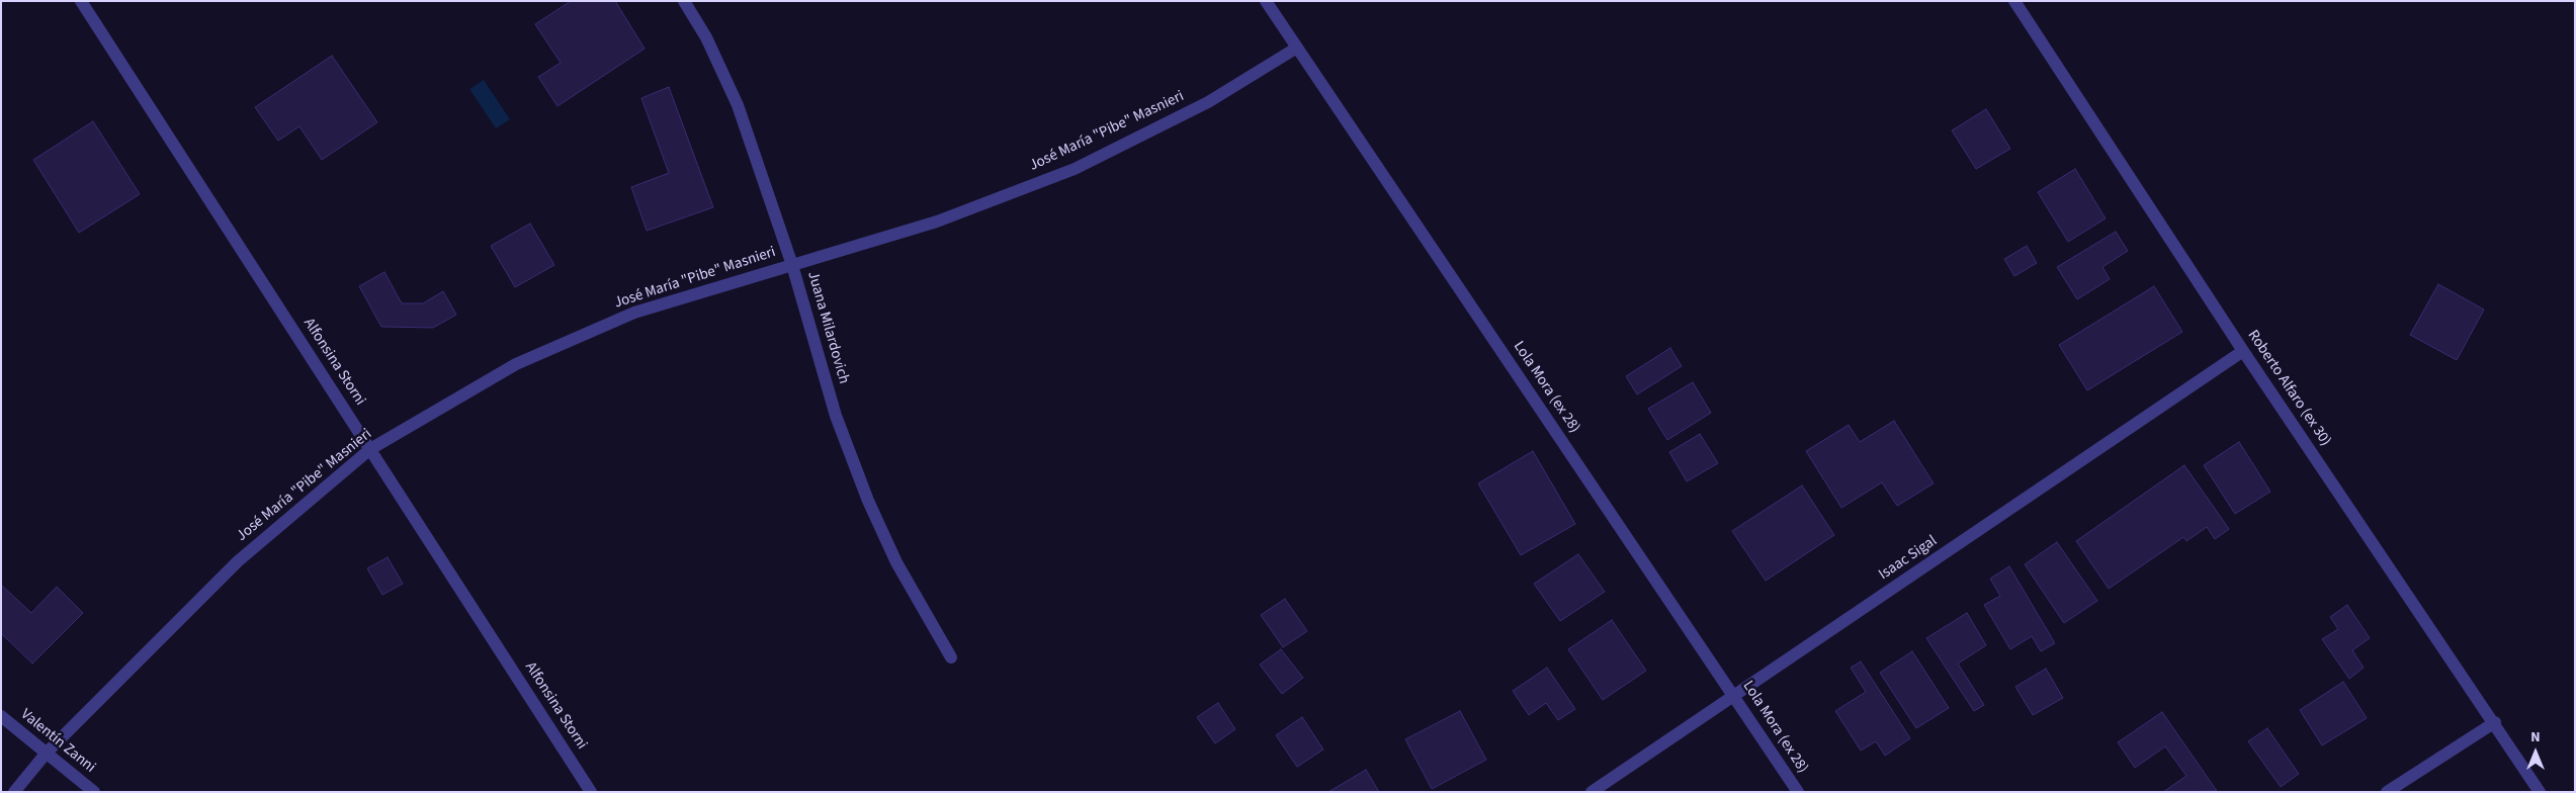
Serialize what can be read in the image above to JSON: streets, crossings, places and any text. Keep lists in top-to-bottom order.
{
  "streets": {
    "street": [
      "José María \"Pibe\" Masnieri",
      "Juana Milardovich",
      "Alfonsina Storni",
      "Lola Mora (ex 28)",
      "Roberto Alfaro (ex 30)",
      "Isaac Sigal",
      "Valentín Zanni"
    ]
  },
  "crossings": [
    ["José María \"Pibe\" Masnieri", "Juana Milardovich"],
    ["José María \"Pibe\" Masnieri", "Alfonsina Storni"],
    ["José María \"Pibe\" Masnieri", "Lola Mora (ex 28)"],
    ["José María \"Pibe\" Masnieri", "Valentín Zanni"],
    ["Lola Mora (ex 28)", "Isaac Sigal"],
    ["Roberto Alfaro (ex 30)", "Isaac Sigal"]
  ],
  "north": "top"
}
